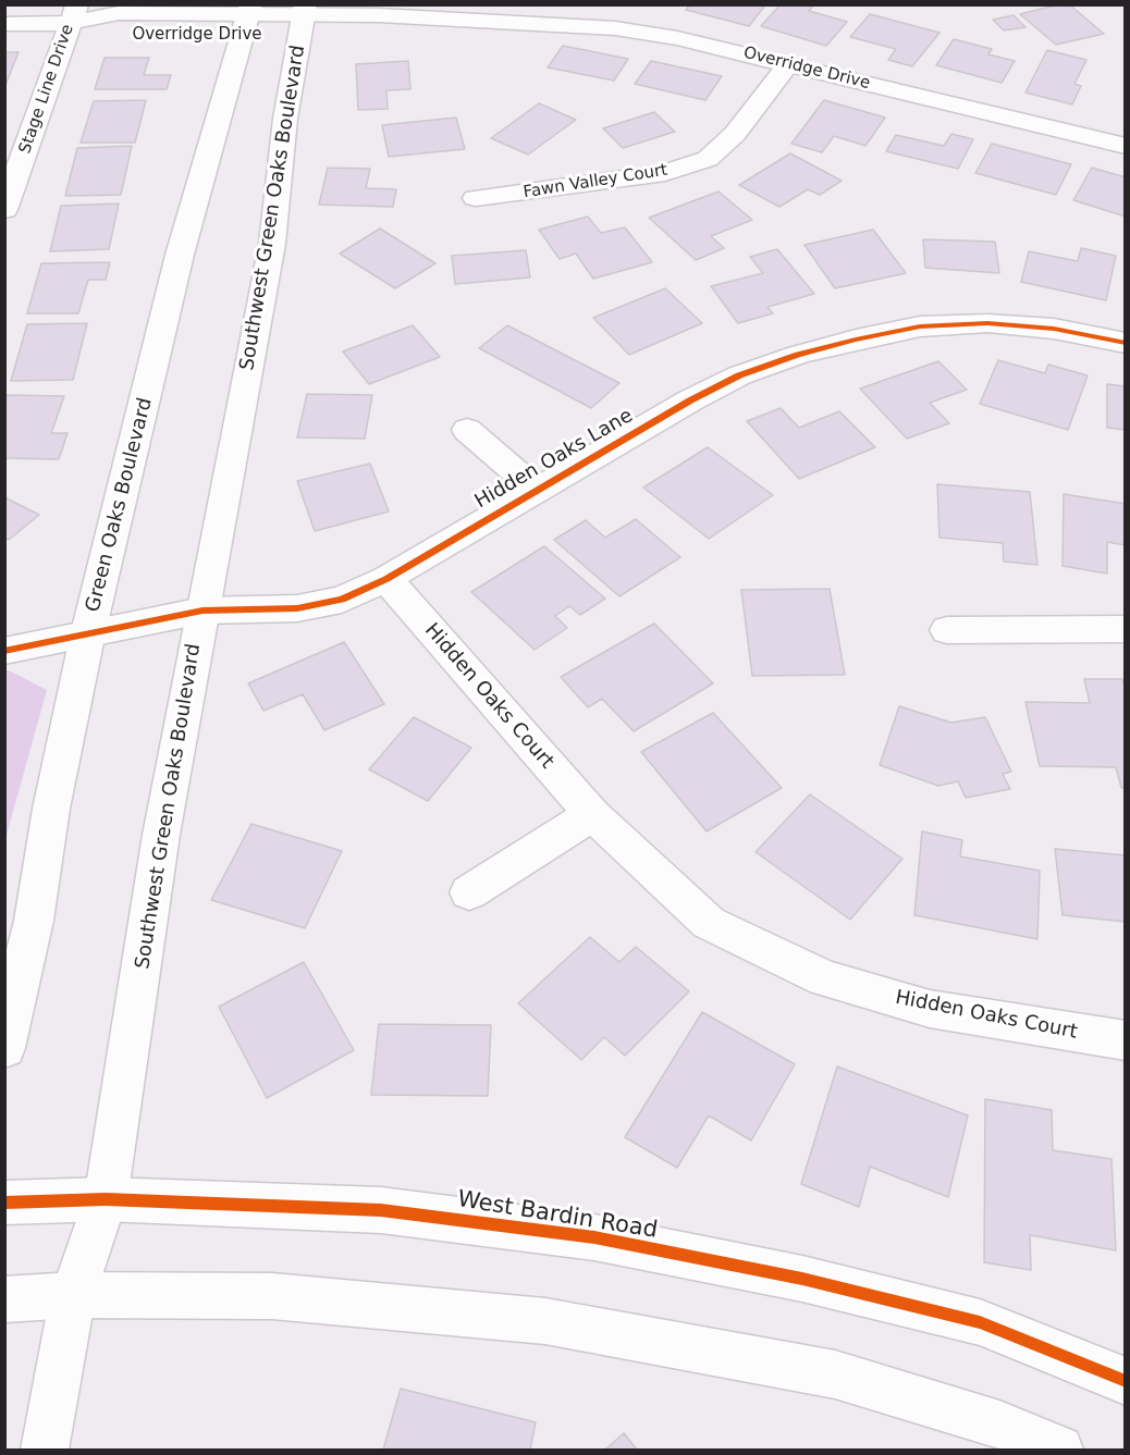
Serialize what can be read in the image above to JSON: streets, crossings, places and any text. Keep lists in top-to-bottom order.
{
  "streets": {
    "street": [
      "Overridge Drive",
      "Stage Line Drive",
      "Fawn Valley Court",
      "Southwest Green Oaks Boulevard",
      "Hidden Oaks Lane",
      "Green Oaks Boulevard",
      "Hidden Oaks Court",
      "West Bardin Road"
    ]
  },
  "crossings": [
    ["Overridge Drive", "Stage Line Drive"],
    ["Overridge Drive", "Fawn Valley Court"],
    ["Overridge Drive", "Southwest Green Oaks Boulevard"],
    ["Overridge Drive", "Green Oaks Boulevard"],
    ["Southwest Green Oaks Boulevard", "Hidden Oaks Lane"],
    ["Southwest Green Oaks Boulevard", "West Bardin Road"],
    ["Hidden Oaks Lane", "Green Oaks Boulevard"],
    ["Hidden Oaks Lane", "Hidden Oaks Court"]
  ]
}
